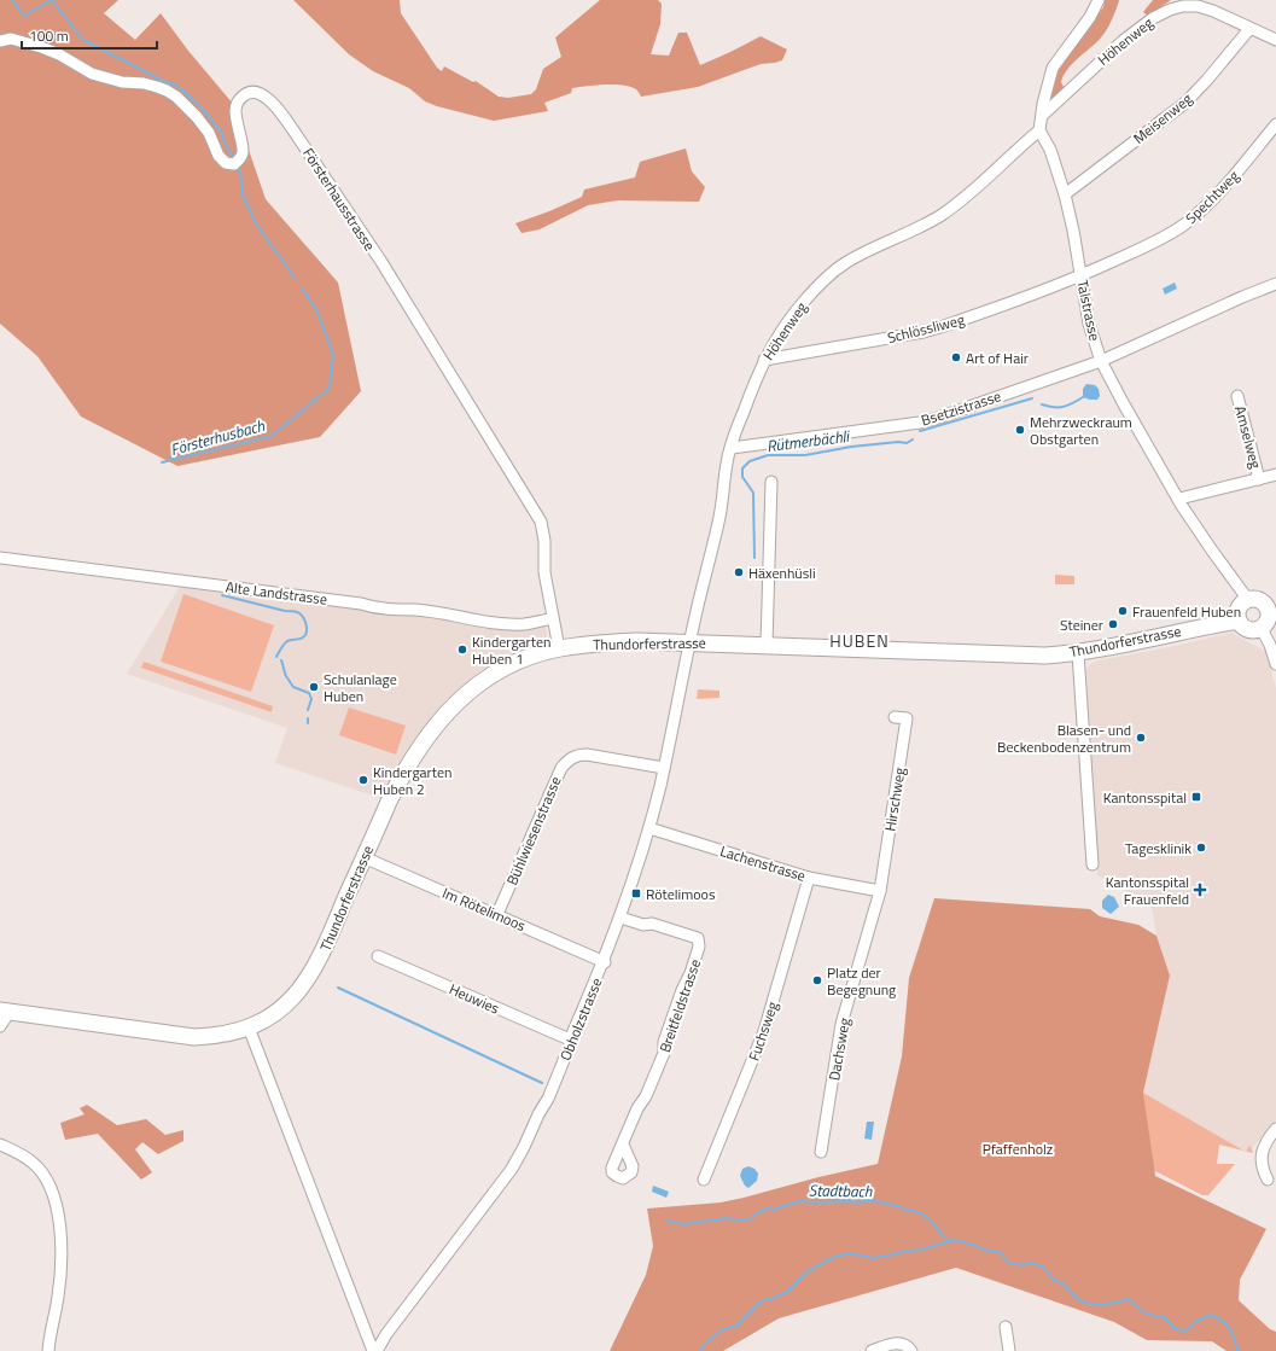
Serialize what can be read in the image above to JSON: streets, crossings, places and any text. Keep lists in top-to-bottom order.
{
  "streets": {
    "street": [
      "Höhenweg",
      "Meisenweg",
      "Spechtweg",
      "Försterhausstrasse",
      "Talstrasse",
      "Schlössliweg",
      "Bsetzistrasse",
      "Amselweg",
      "Alte Landstrasse",
      "Thundorferstrasse",
      "Hirschweg",
      "Bühlwiesenstrasse",
      "Lachenstrasse",
      "Im Rötelimoos",
      "Heuwies",
      "Breitfeldstrasse",
      "Obholzstrasse",
      "Fuchsweg",
      "Dachsweg"
    ]
  },
  "crossings": [
    ["Höhenweg", "Meisenweg"],
    ["Höhenweg", "Talstrasse"],
    ["Höhenweg", "Schlössliweg"],
    ["Höhenweg", "Bsetzistrasse"],
    ["Höhenweg", "Thundorferstrasse"],
    ["Höhenweg", "Obholzstrasse"],
    ["Meisenweg", "Talstrasse"],
    ["Spechtweg", "Talstrasse"],
    ["Spechtweg", "Schlössliweg"],
    ["Försterhausstrasse", "Alte Landstrasse"],
    ["Försterhausstrasse", "Thundorferstrasse"],
    ["Talstrasse", "Schlössliweg"],
    ["Talstrasse", "Bsetzistrasse"],
    ["Talstrasse", "Thundorferstrasse"],
    ["Thundorferstrasse", "Im Rötelimoos"],
    ["Thundorferstrasse", "Obholzstrasse"],
    ["Hirschweg", "Lachenstrasse"],
    ["Hirschweg", "Dachsweg"],
    ["Bühlwiesenstrasse", "Im Rötelimoos"],
    ["Bühlwiesenstrasse", "Obholzstrasse"],
    ["Lachenstrasse", "Obholzstrasse"],
    ["Lachenstrasse", "Fuchsweg"],
    ["Lachenstrasse", "Dachsweg"],
    ["Im Rötelimoos", "Obholzstrasse"],
    ["Heuwies", "Obholzstrasse"],
    ["Breitfeldstrasse", "Obholzstrasse"]
  ],
  "districts": ["HUBEN"],
  "water": ["Försterhusbach", "Rütmerbächli", "Stadtbach"],
  "parks": ["Pfaffenholz"],
  "places": {
    "other": [
      "Art of Hair",
      "Mehrzweckraum Obstgarten",
      "Häxenhüsli",
      "Frauenfeld Huben",
      "Steiner",
      "Kindergarten Huben 1",
      "Schulanlage Huben",
      "Blasen- und Beckenbodenzentrum",
      "Kindergarten Huben 2",
      "Tagesklinik",
      "Platz der Begegnung"
    ],
    "transit": ["Kantonsspital", "Rötelimoos"],
    "health": ["Kantonsspital Frauenfeld"]
  },
  "scale_bar": "100 m"
}
